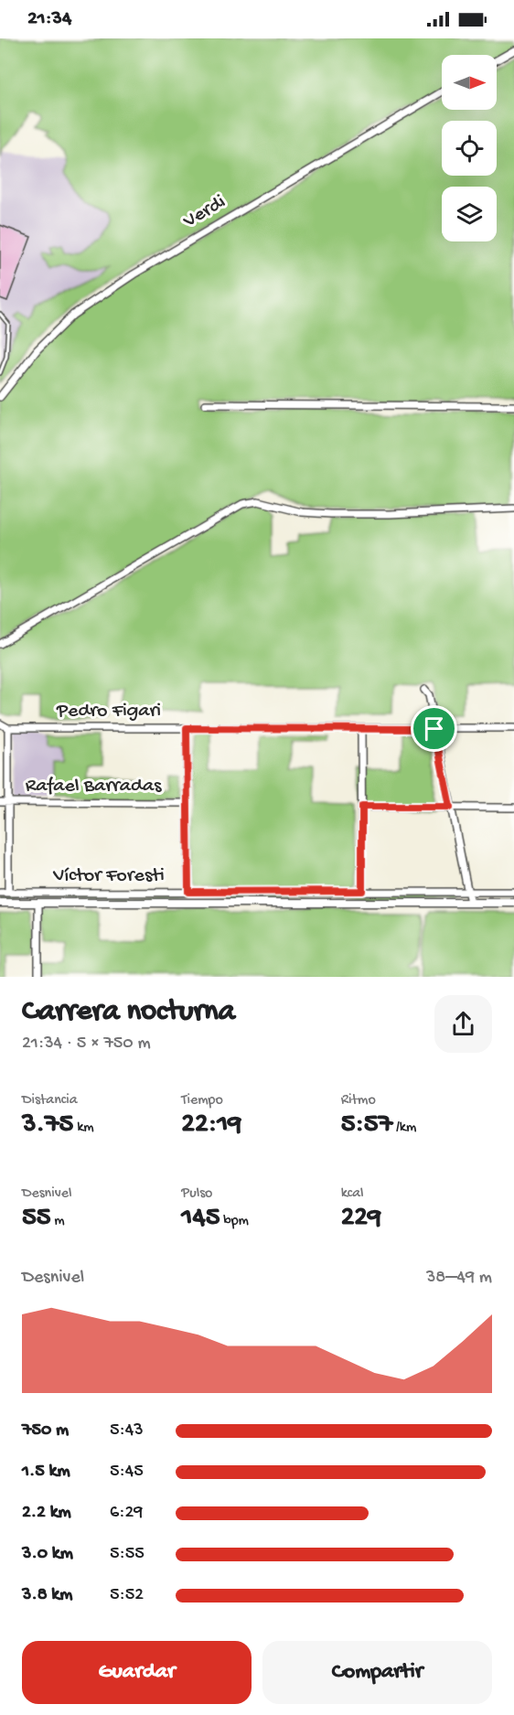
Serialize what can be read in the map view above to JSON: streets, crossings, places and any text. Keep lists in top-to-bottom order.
{
  "streets": {
    "street": [
      "Verdi",
      "Pedro Figari",
      "Rafael Barradas",
      "Víctor Foresti"
    ]
  },
  "north": "right",
  "page": {
    "status": "21:34",
    "heading": ["Carrera nocturna", "21:34 · 5 × 750 m"],
    "stats": [
      ["Distancia", "3.75 km"],
      ["Tiempo", "22:19"],
      ["Ritmo", "5:57 /km"],
      ["Desnivel", "55 m"],
      ["Pulso", "145 bpm"],
      ["kcal", "229"]
    ],
    "chart": ["Desnivel", "38–49 m"],
    "list": [
      {
        "name": "750 m",
        "note": "5:43"
      },
      {
        "name": "1.5 km",
        "note": "5:45"
      },
      {
        "name": "2.2 km",
        "note": "6:29"
      },
      {
        "name": "3.0 km",
        "note": "5:55"
      },
      {
        "name": "3.8 km",
        "note": "5:52"
      }
    ],
    "buttons": ["Guardar", "Compartir"]
  }
}
